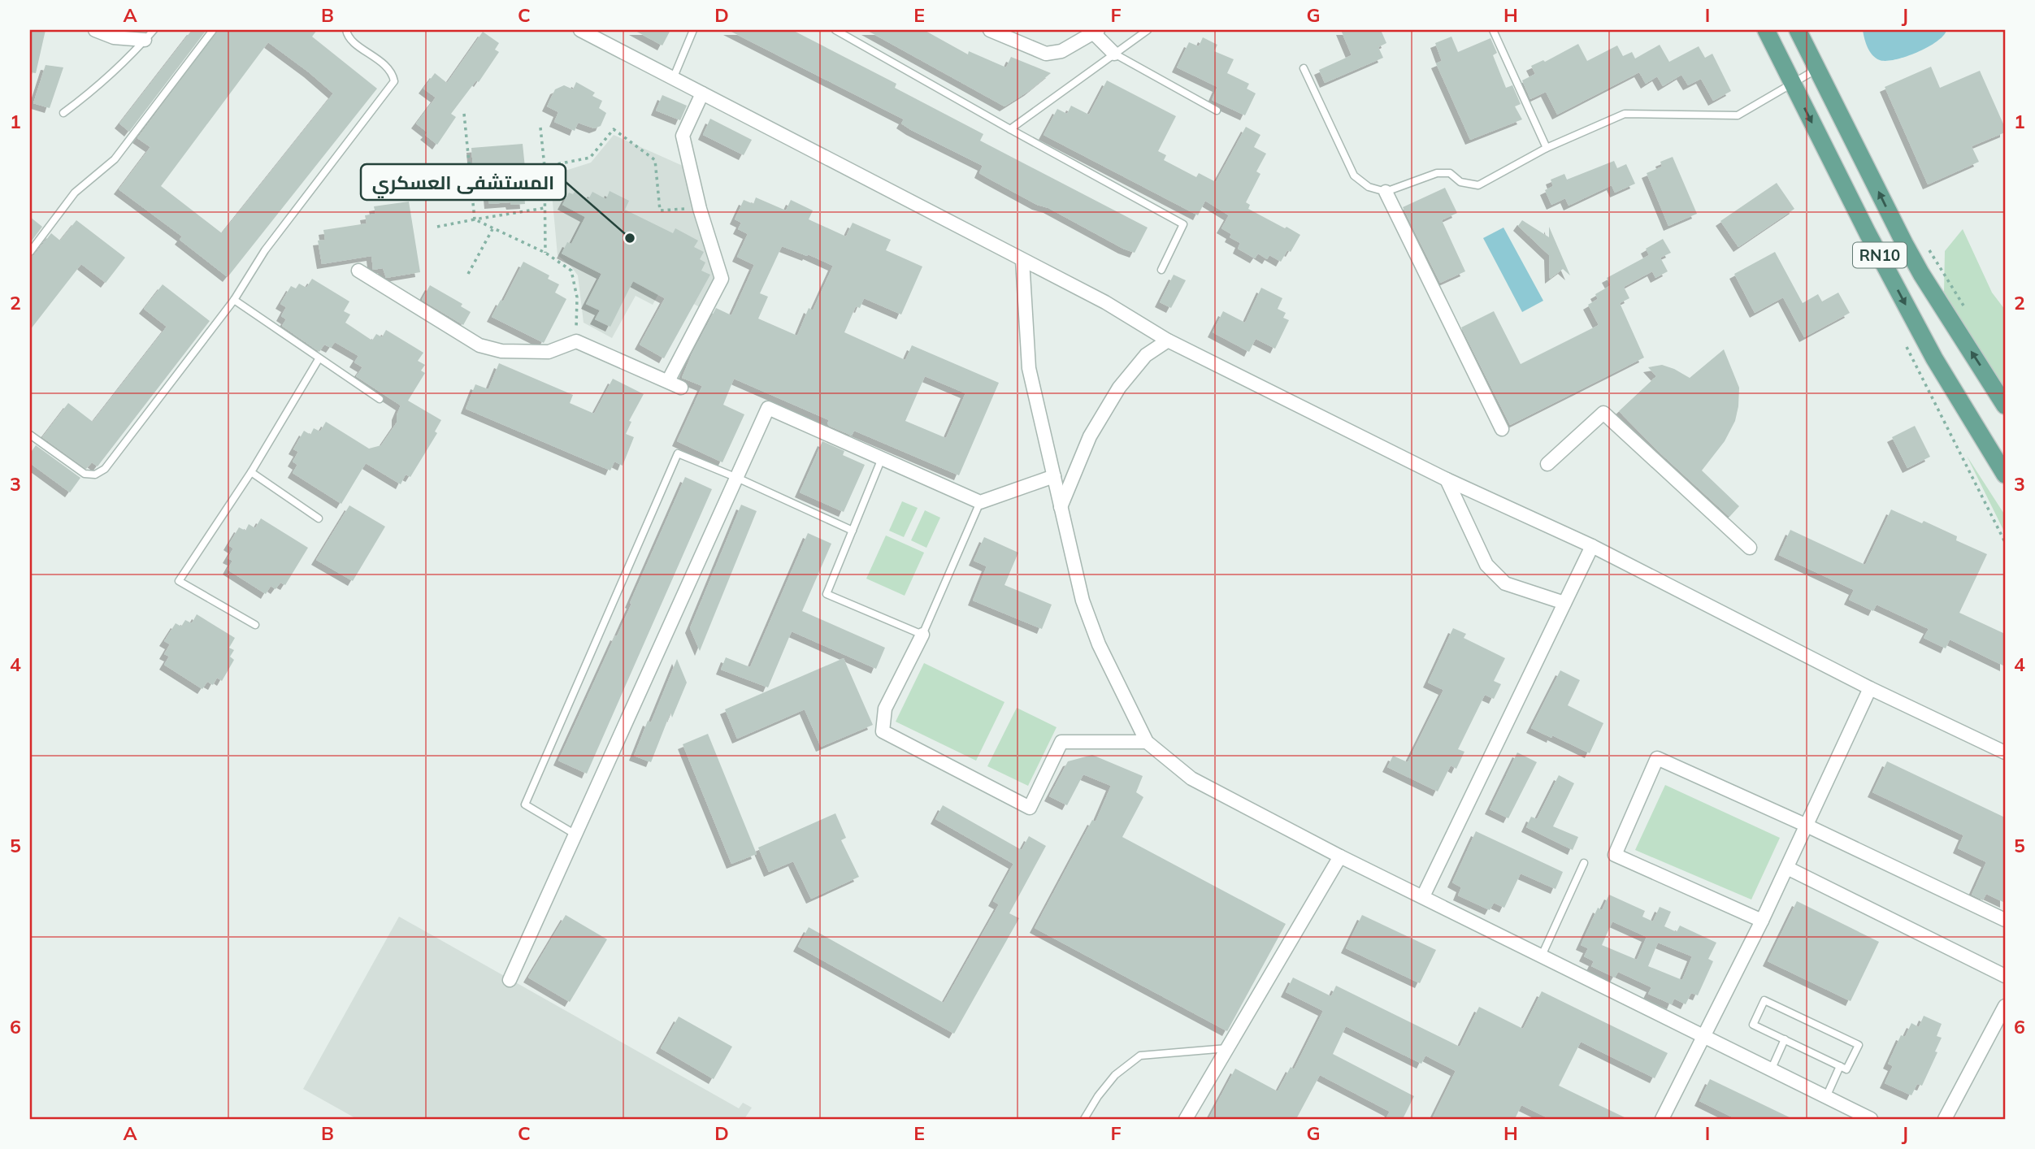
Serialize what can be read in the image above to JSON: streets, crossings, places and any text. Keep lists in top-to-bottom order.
{
  "streets": {
    "main road": ["RN10"]
  },
  "places": ["المستشفى العسكري"],
  "grid": {
    "columns": [
      "A",
      "B",
      "C",
      "D",
      "E",
      "F",
      "G",
      "H",
      "I",
      "J"
    ],
    "rows": [
      "1",
      "2",
      "3",
      "4",
      "5",
      "6"
    ]
  }
}
